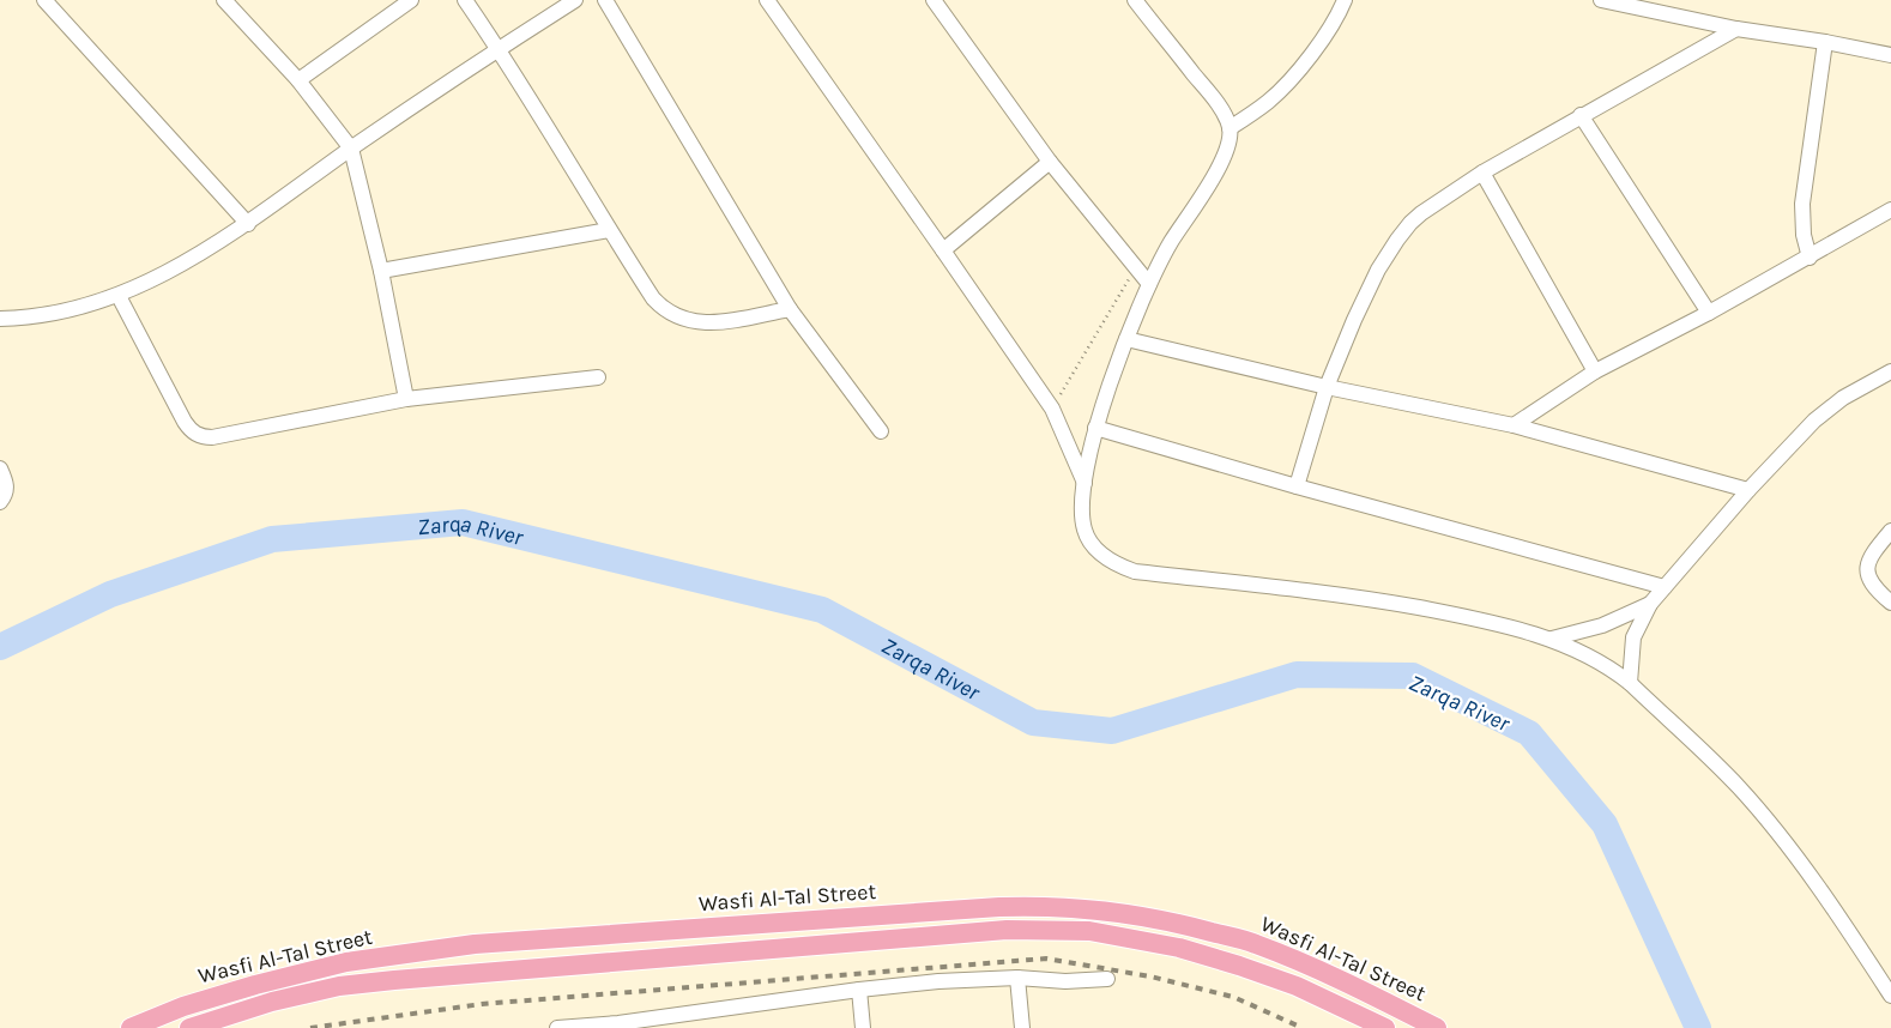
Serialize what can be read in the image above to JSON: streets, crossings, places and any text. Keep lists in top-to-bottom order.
{
  "streets": {
    "main road": ["Wasfi Al-Tal Street"]
  },
  "water": ["Zarqa River"]
}
